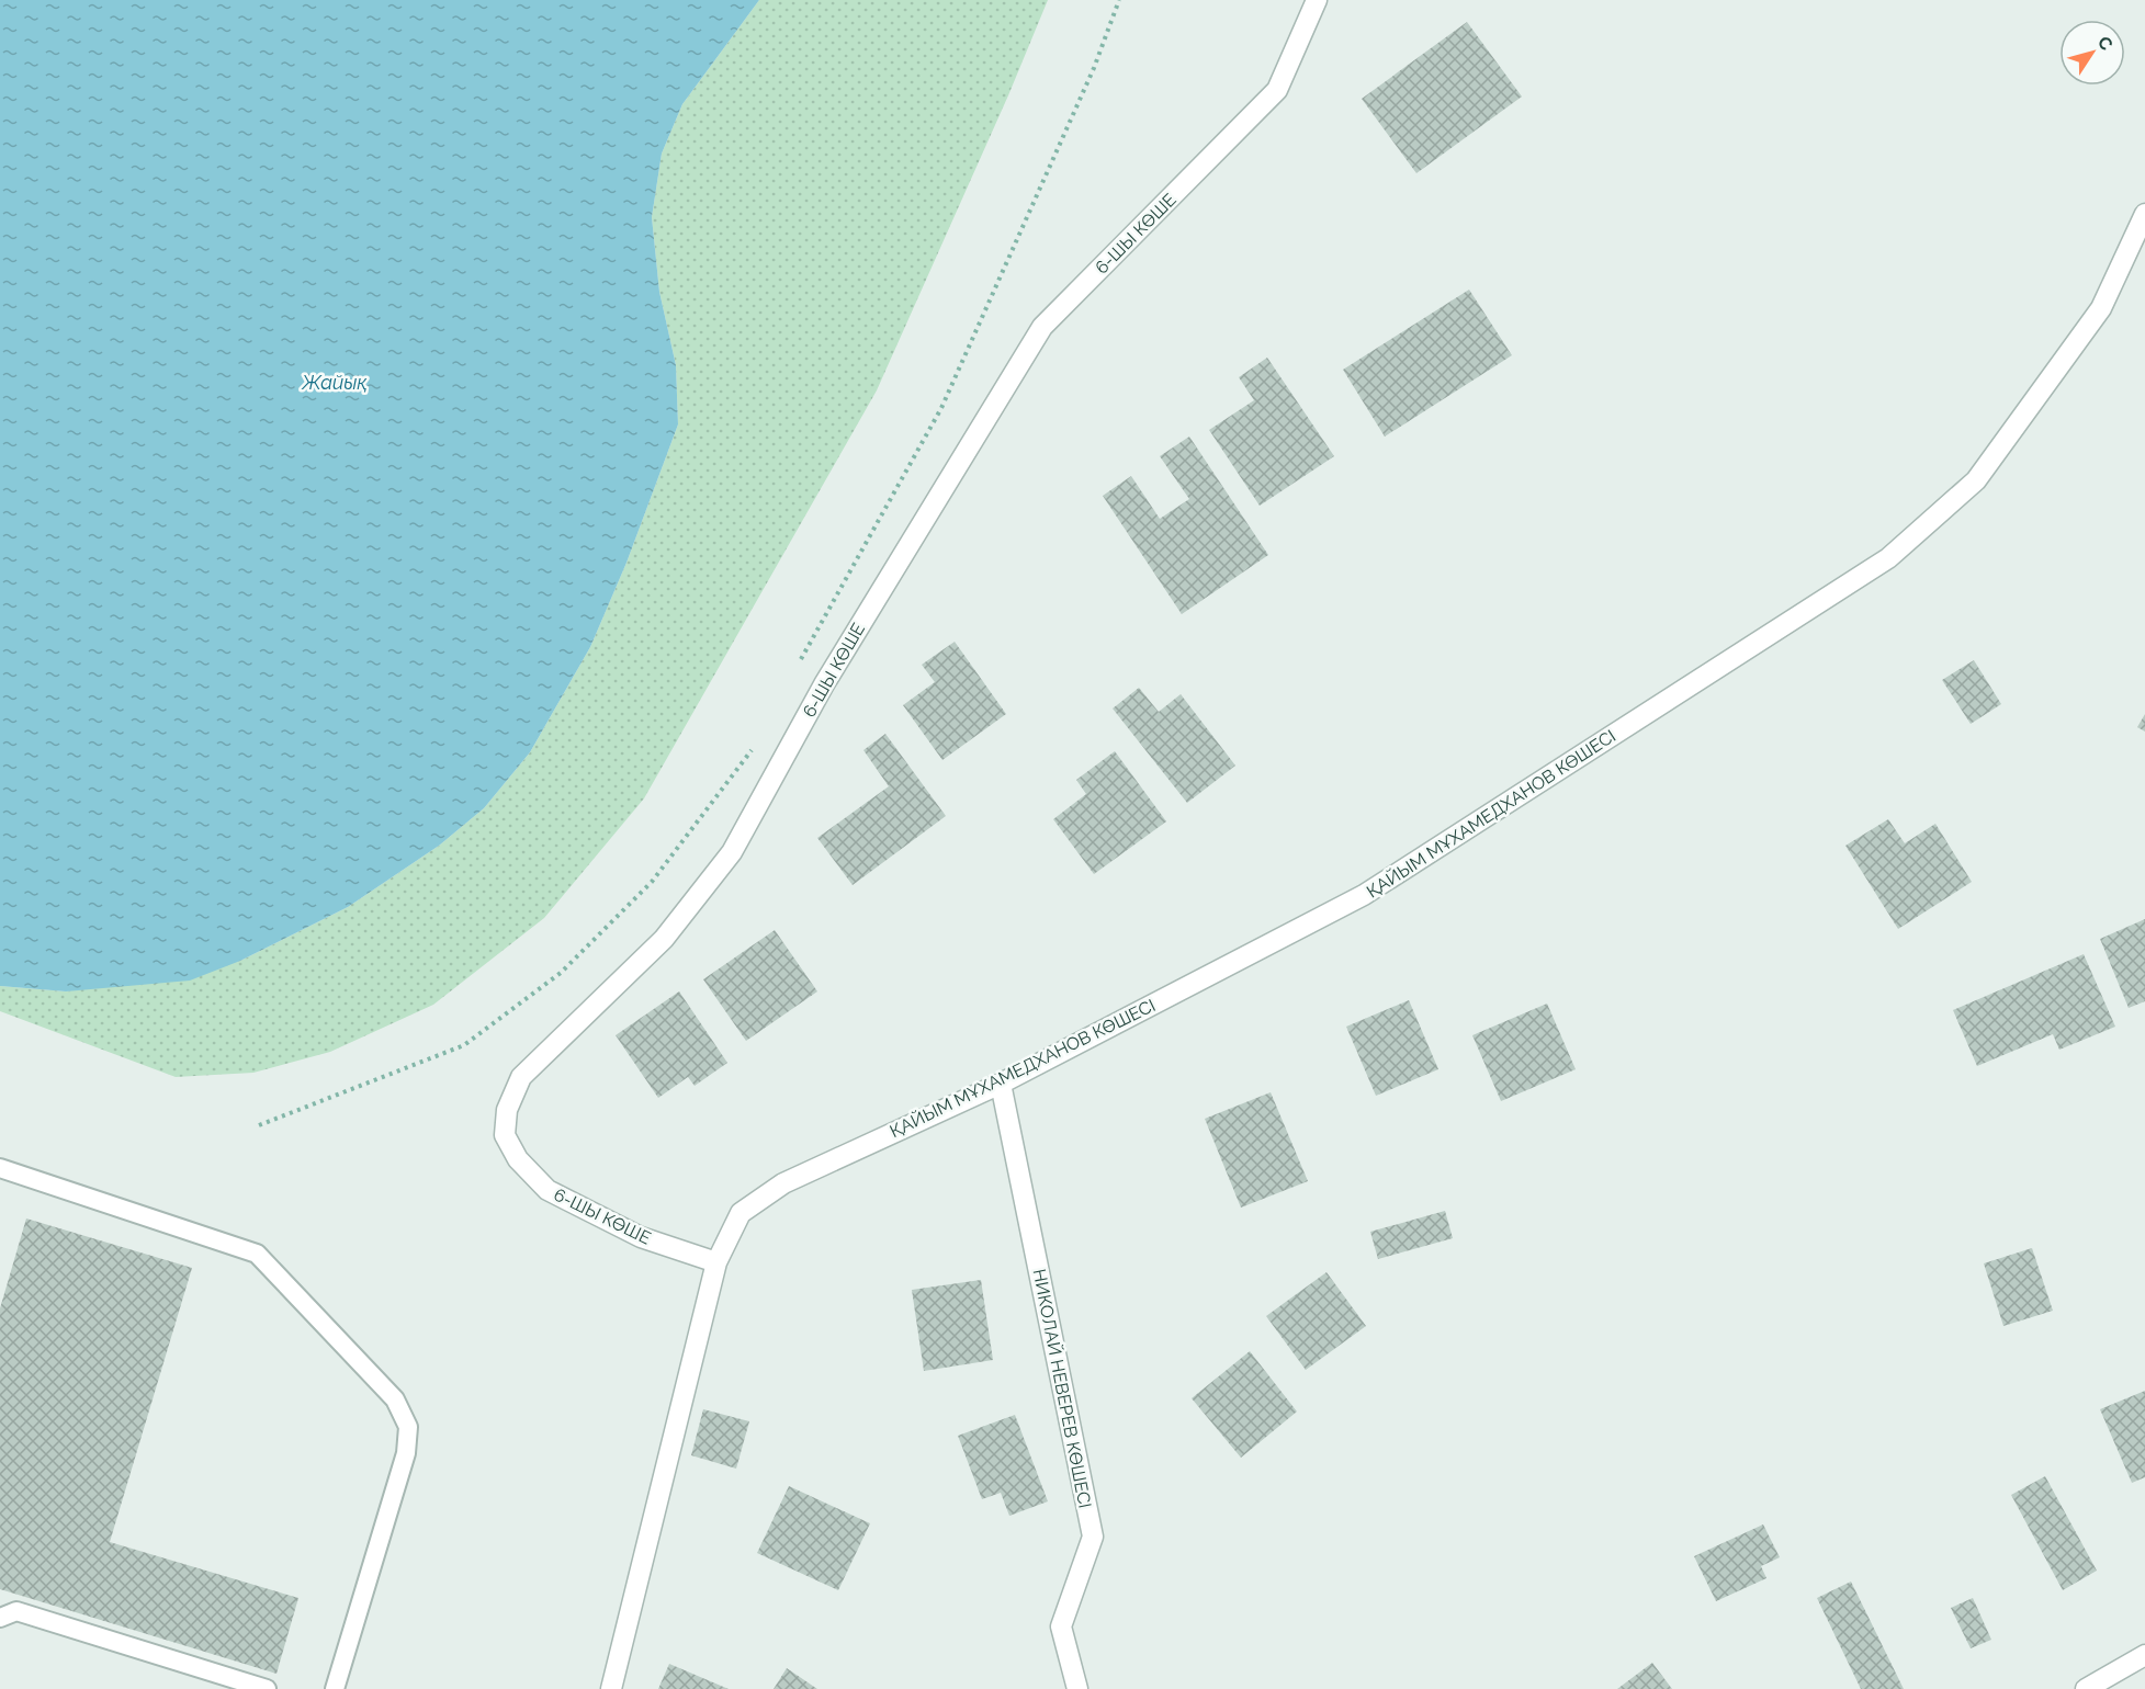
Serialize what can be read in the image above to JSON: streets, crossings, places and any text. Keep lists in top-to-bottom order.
{
  "streets": {
    "street": ["6-ШЫ КӨШЕ", "ҚАЙЫМ МҰХАМЕДХАНОВ КӨШЕСI", "НИКОЛАЙ НЕВЕРЕВ КӨШЕСІ"]
  },
  "crossings": [
    ["6-ШЫ КӨШЕ", "ҚАЙЫМ МҰХАМЕДХАНОВ КӨШЕСI"],
    ["ҚАЙЫМ МҰХАМЕДХАНОВ КӨШЕСI", "НИКОЛАЙ НЕВЕРЕВ КӨШЕСІ"]
  ],
  "water": ["Жайық"],
  "north": "top right"
}
